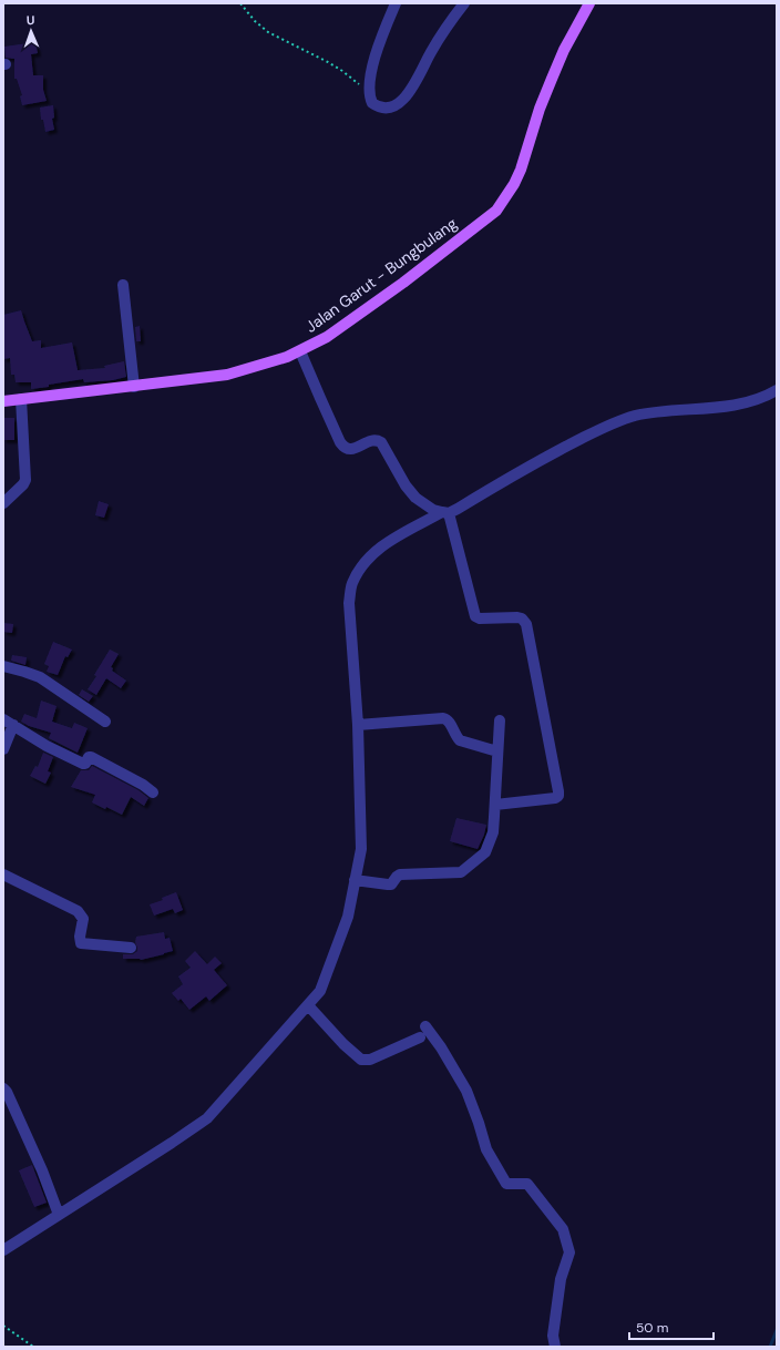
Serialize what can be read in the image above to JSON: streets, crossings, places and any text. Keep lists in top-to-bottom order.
{
  "streets": {
    "main road": ["Jalan Garut - Bungbulang"]
  },
  "scale_bar": "50 m",
  "north": "top"
}
